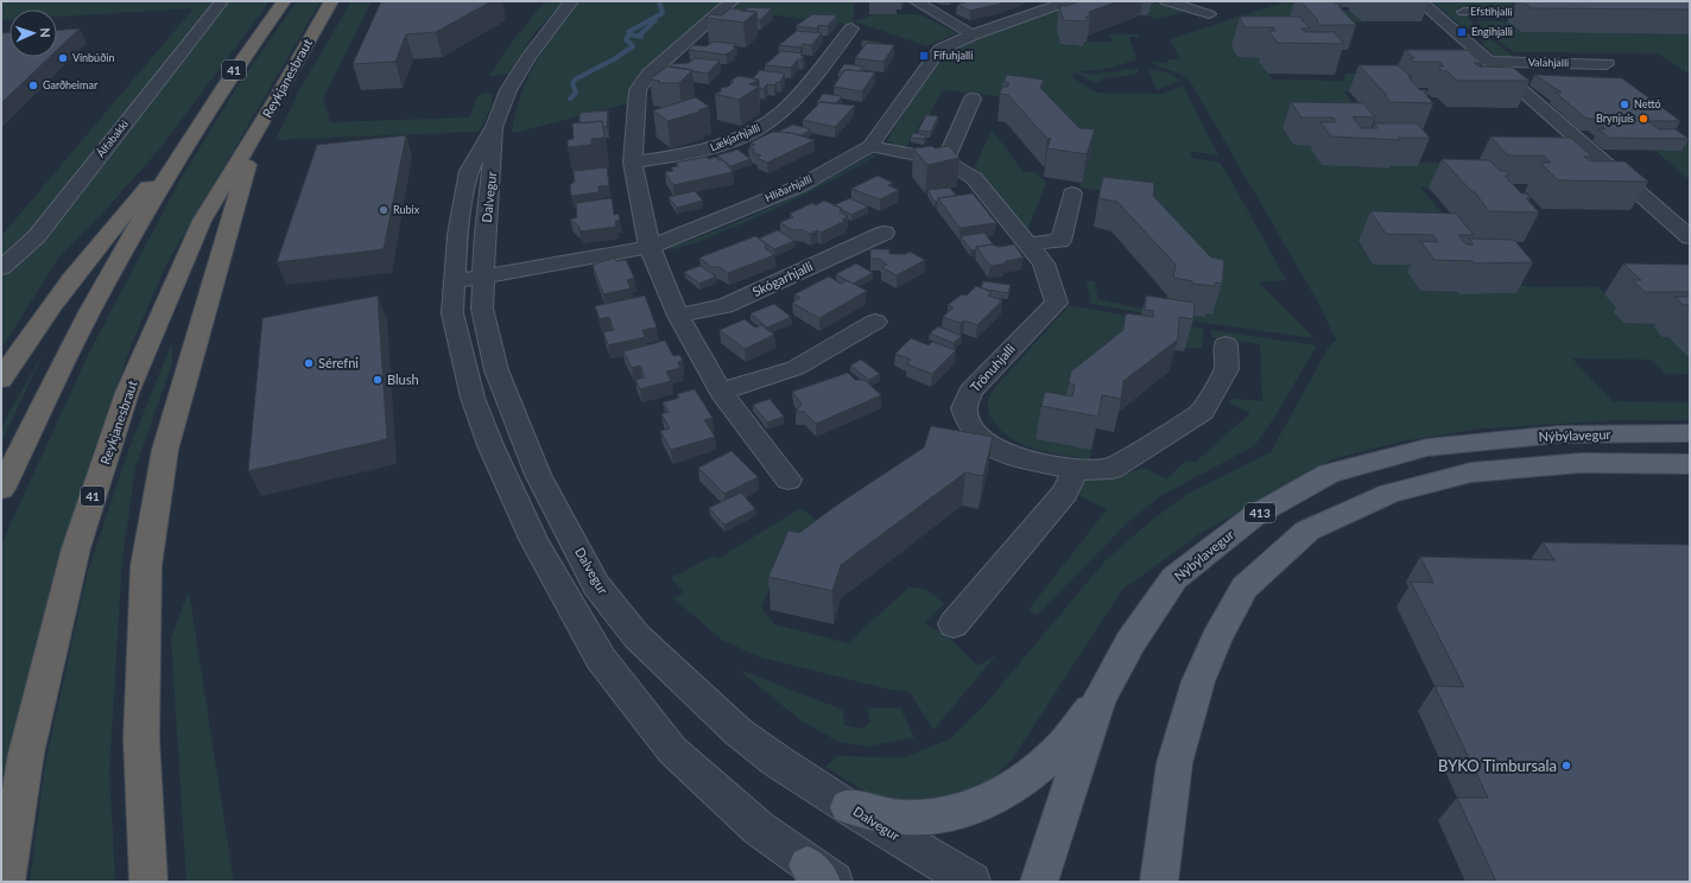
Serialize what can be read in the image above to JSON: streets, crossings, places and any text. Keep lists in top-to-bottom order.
{
  "streets": {
    "highway": ["41", "Reykjanesbraut"],
    "main road": ["Nýbýlavegur", "413"],
    "street": [
      "Efstihjalli",
      "Valahjalli",
      "Lækjarhjalli",
      "Álfabakki",
      "Hlíðarhjalli",
      "Dalvegur",
      "Skógarhjalli",
      "Trönuhjalli"
    ]
  },
  "crossings": [
    ["Hlíðarhjalli", "Dalvegur"],
    ["Hlíðarhjalli", "Trönuhjalli"]
  ],
  "places": {
    "transit": ["Engihjalli", "Fífuhjalli"],
    "other": [
      "Vínbúðin",
      "Garðheimar",
      "Nettó",
      "Brynjuís",
      "Rubix",
      "Sérefni",
      "Blush",
      "BYKO Timbursala"
    ]
  },
  "north": "right"
}
